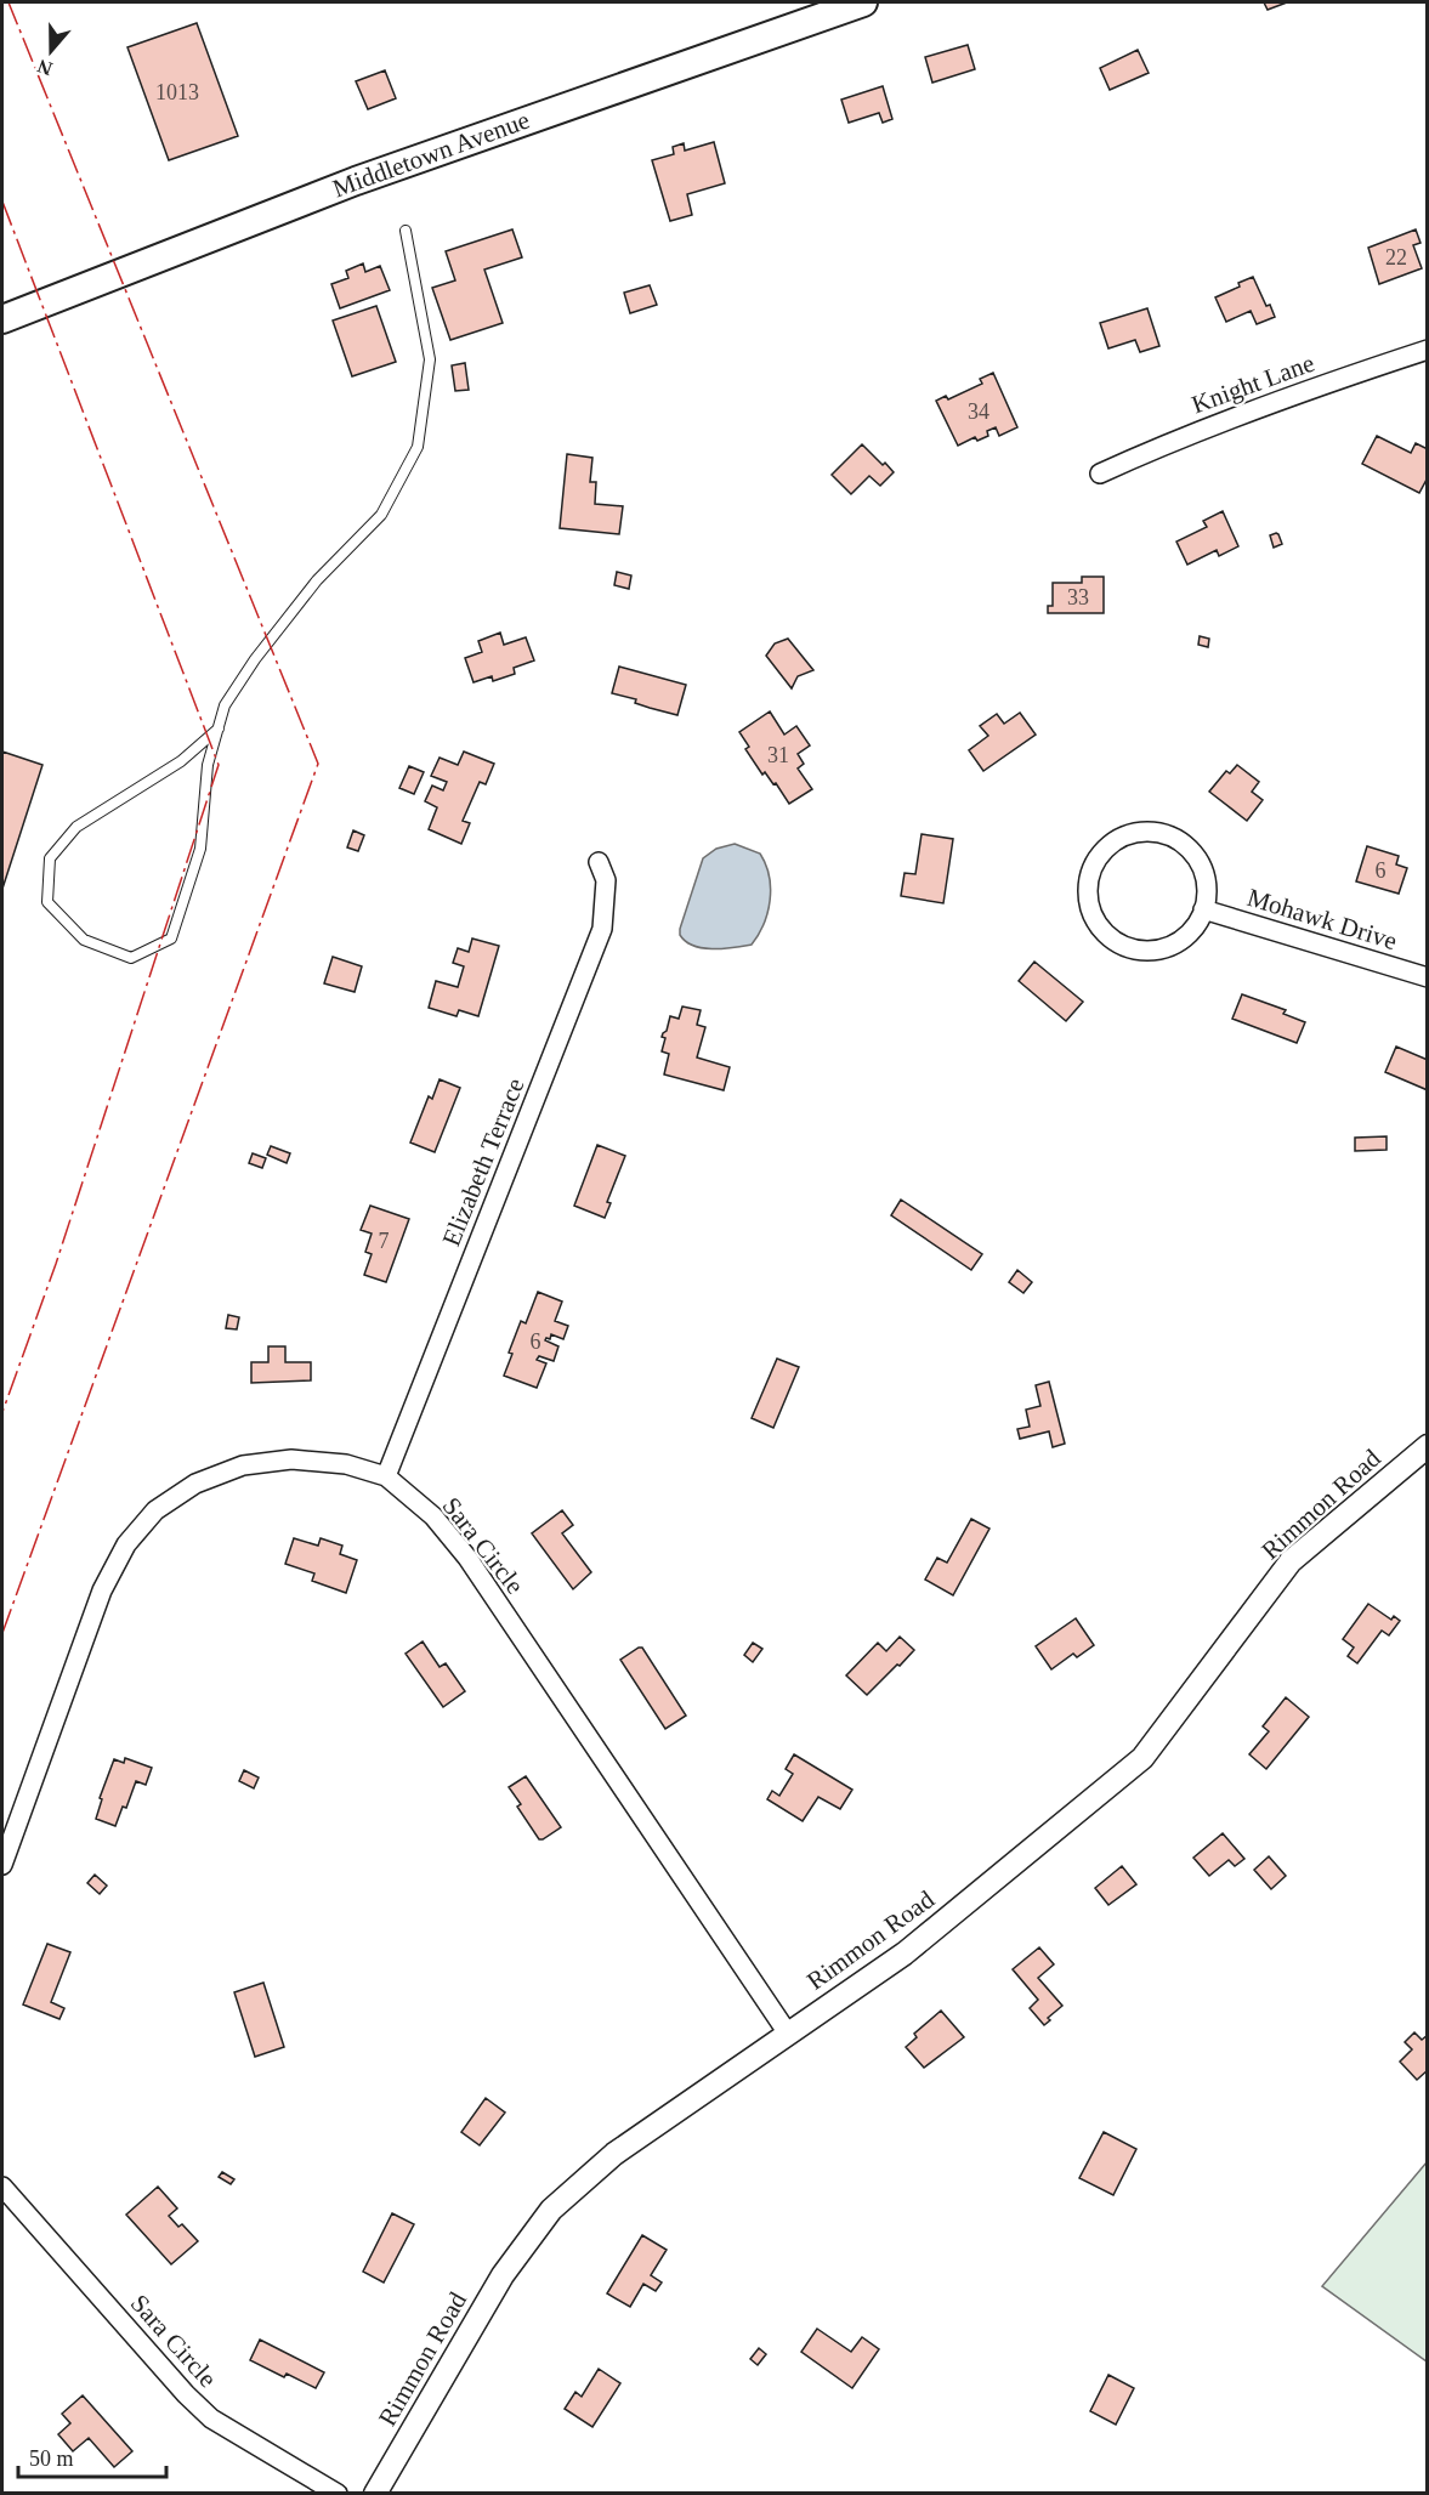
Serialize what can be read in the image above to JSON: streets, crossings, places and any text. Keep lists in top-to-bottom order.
{
  "streets": {
    "main road": ["Middletown Avenue"],
    "street": [
      "Knight Lane",
      "Mohawk Drive",
      "Elizabeth Terrace",
      "Rimmon Road",
      "Sara Circle"
    ]
  },
  "crossings": [
    ["Elizabeth Terrace", "Sara Circle"],
    ["Rimmon Road", "Sara Circle"]
  ],
  "house_numbers": [
    "1013",
    "22",
    "34",
    "33",
    "31",
    "6",
    "7",
    "6"
  ],
  "scale_bar": "50 m",
  "north": "bottom"
}
